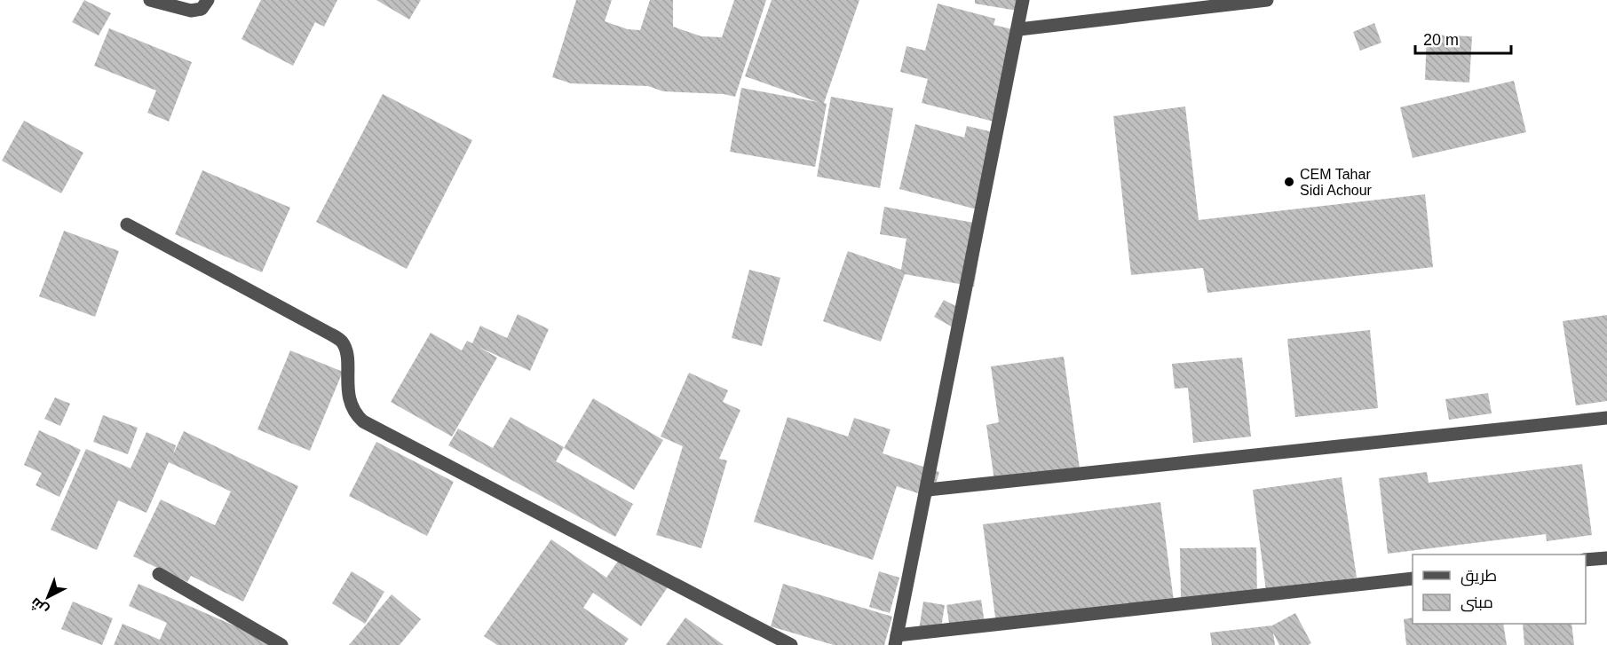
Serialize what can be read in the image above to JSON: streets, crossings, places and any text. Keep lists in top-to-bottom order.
{
  "places": ["CEM Tahar Sidi Achour"],
  "legend": ["طريق", "مبنى"],
  "scale_bar": "20 m",
  "north": "bottom left"
}
